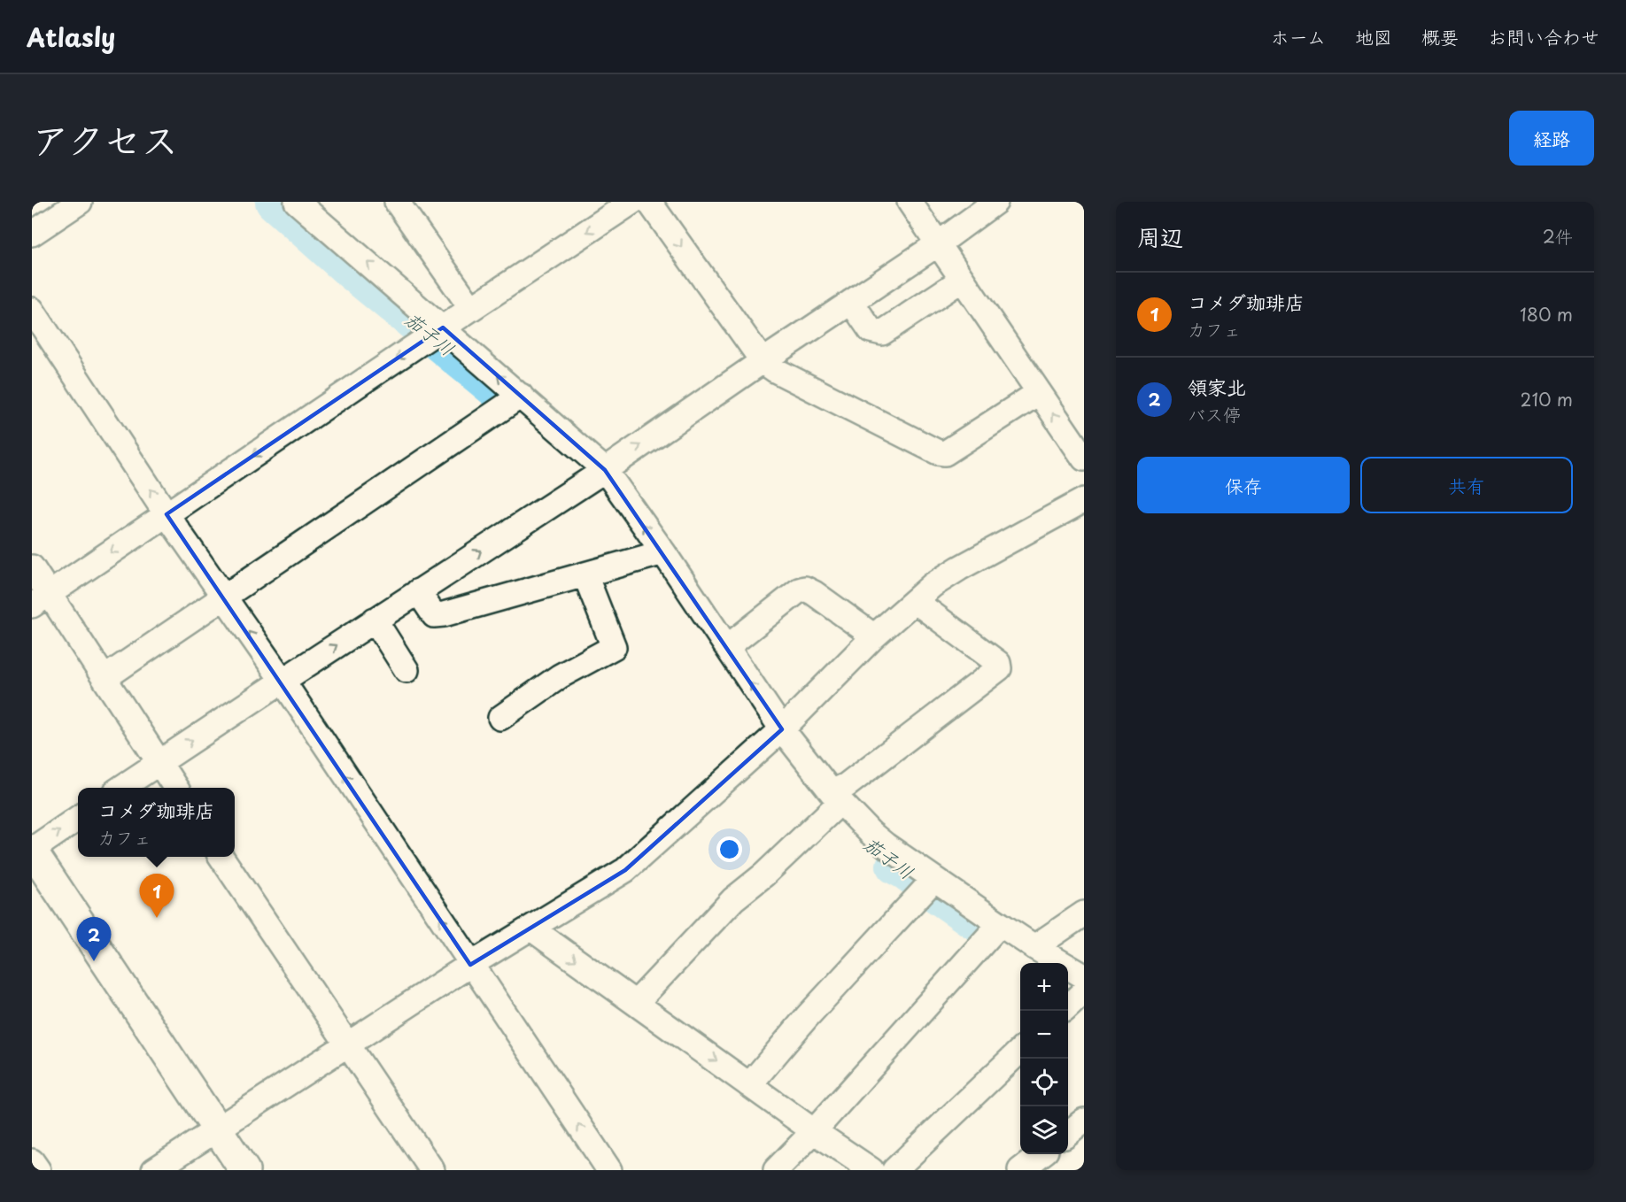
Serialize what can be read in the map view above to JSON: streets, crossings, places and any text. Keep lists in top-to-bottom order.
{
  "water": ["茄子川"],
  "page": {
    "header": "Atlasly",
    "nav": [
      "ホーム",
      "地図",
      "概要",
      "お問い合わせ"
    ],
    "title": "アクセス",
    "buttons": [
      "経路",
      ["保存", "共有"]
    ],
    "heading": ["周辺", "2件"],
    "list": [
      {
        "mark": "1",
        "name": "コメダ珈琲店",
        "note": "カフェ",
        "value": "180 m"
      },
      {
        "mark": "2",
        "name": "領家北",
        "note": "バス停",
        "value": "210 m"
      }
    ],
    "popup": ["コメダ珈琲店", "カフェ"],
    "pins": ["1", "2"],
    "map_buttons": ["+", "−"]
  }
}
